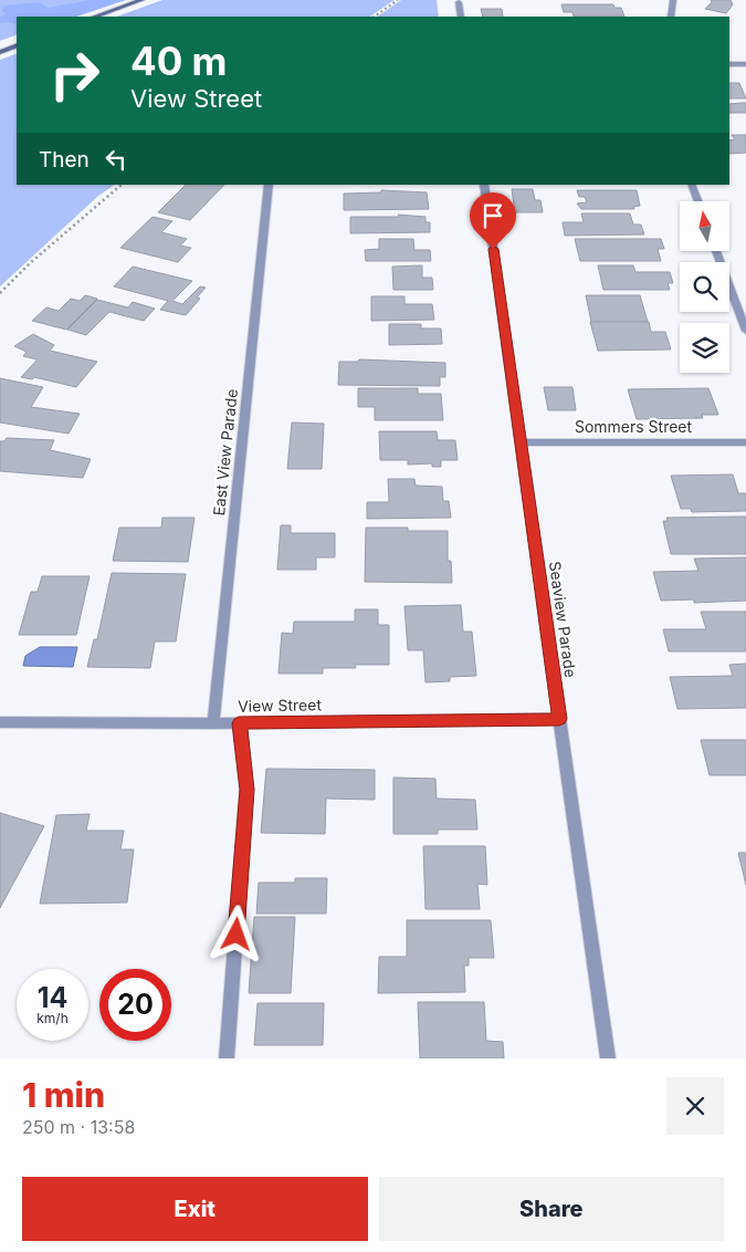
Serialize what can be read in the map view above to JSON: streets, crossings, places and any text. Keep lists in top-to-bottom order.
{
  "streets": {
    "street": [
      "Sommers Street",
      "East View Parade",
      "Seaview Parade",
      "View Street"
    ]
  },
  "crossings": [
    ["Sommers Street", "Seaview Parade"],
    ["East View Parade", "View Street"],
    ["Seaview Parade", "View Street"]
  ],
  "north": "top",
  "page": {
    "turn": ["40 m", "View Street"],
    "then": "Then",
    "speed": "14 km/h",
    "limit": "20",
    "heading": ["1 min", "250 m · 13:58"],
    "buttons": ["Exit", "Share"]
  }
}
